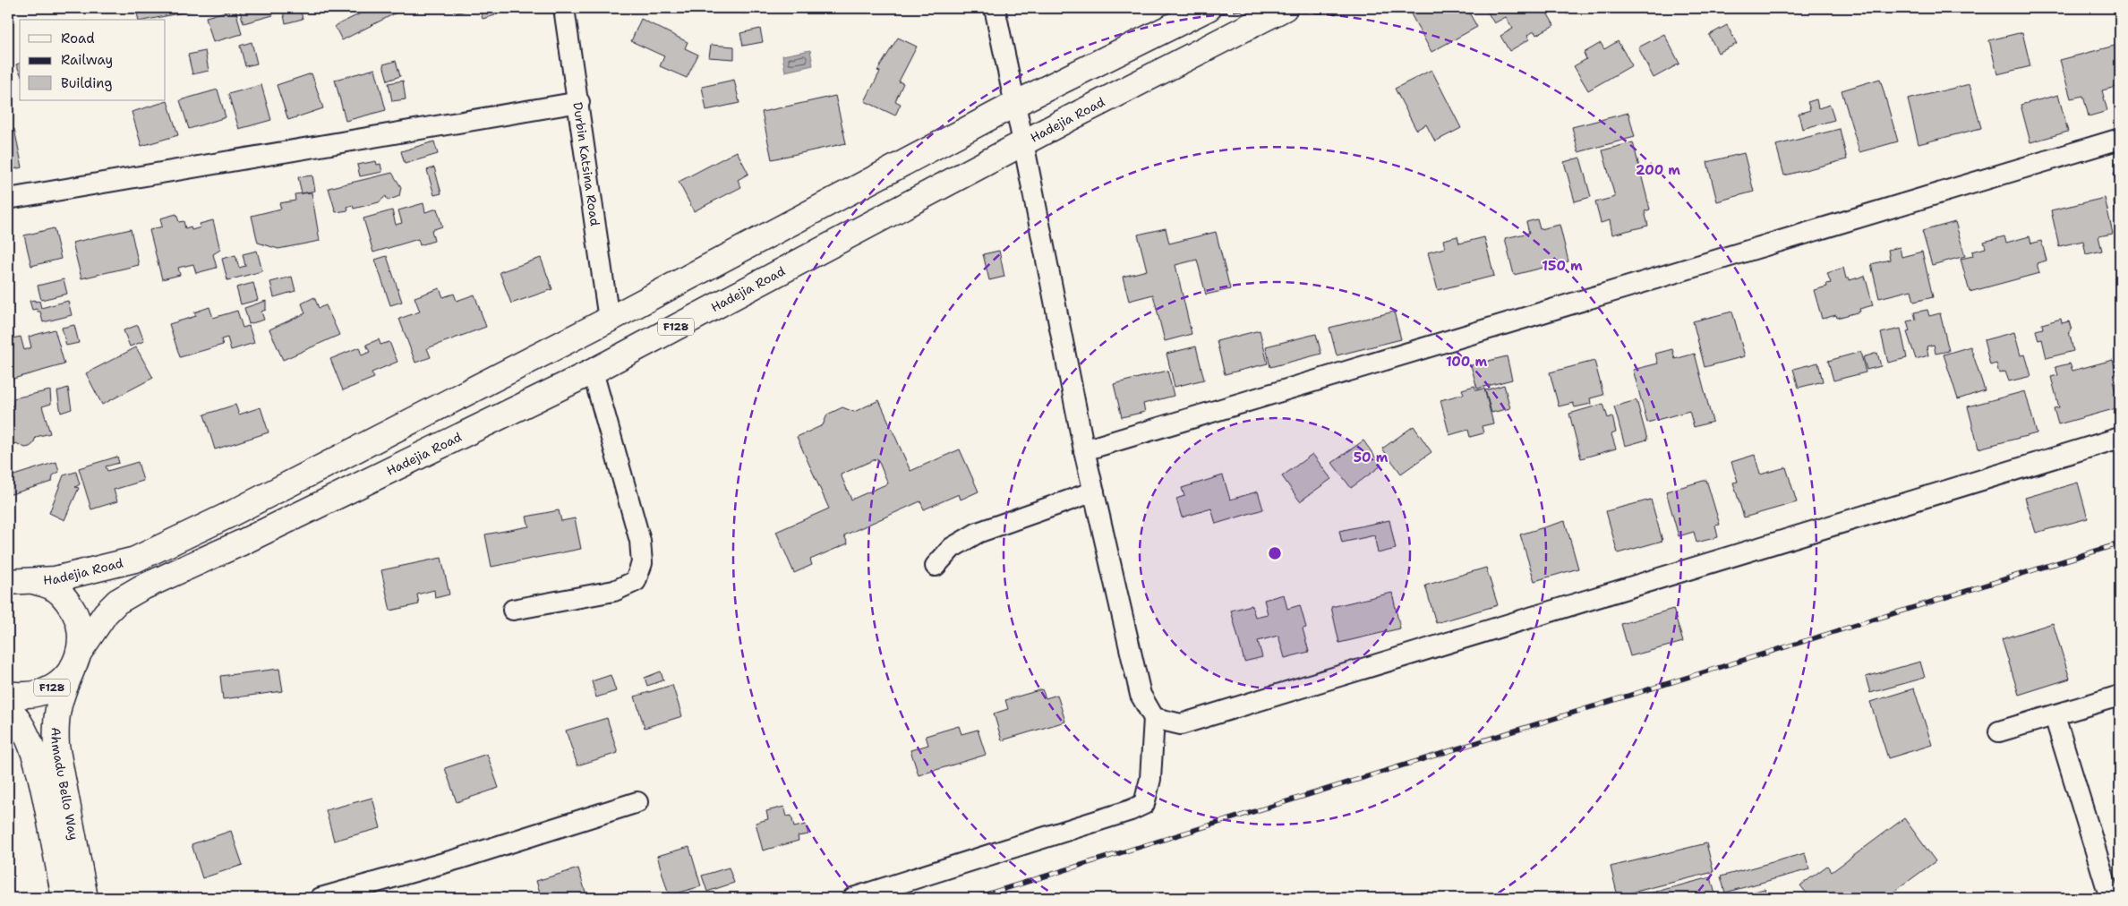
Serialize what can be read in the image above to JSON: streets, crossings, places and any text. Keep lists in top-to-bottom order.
{
  "streets": {
    "main road": ["Hadejia Road", "F128", "Ahmadu Bello Way"],
    "street": ["Durbin Katsina Road"]
  },
  "crossings": [
    ["Hadejia Road", "Durbin Katsina Road"],
    ["Hadejia Road", "F128"],
    ["Hadejia Road", "Ahmadu Bello Way"],
    ["F128", "Ahmadu Bello Way"]
  ],
  "legend": ["Road", "Railway", "Building"],
  "rings": [
    "200 m",
    "150 m",
    "100 m",
    "50 m"
  ]
}
